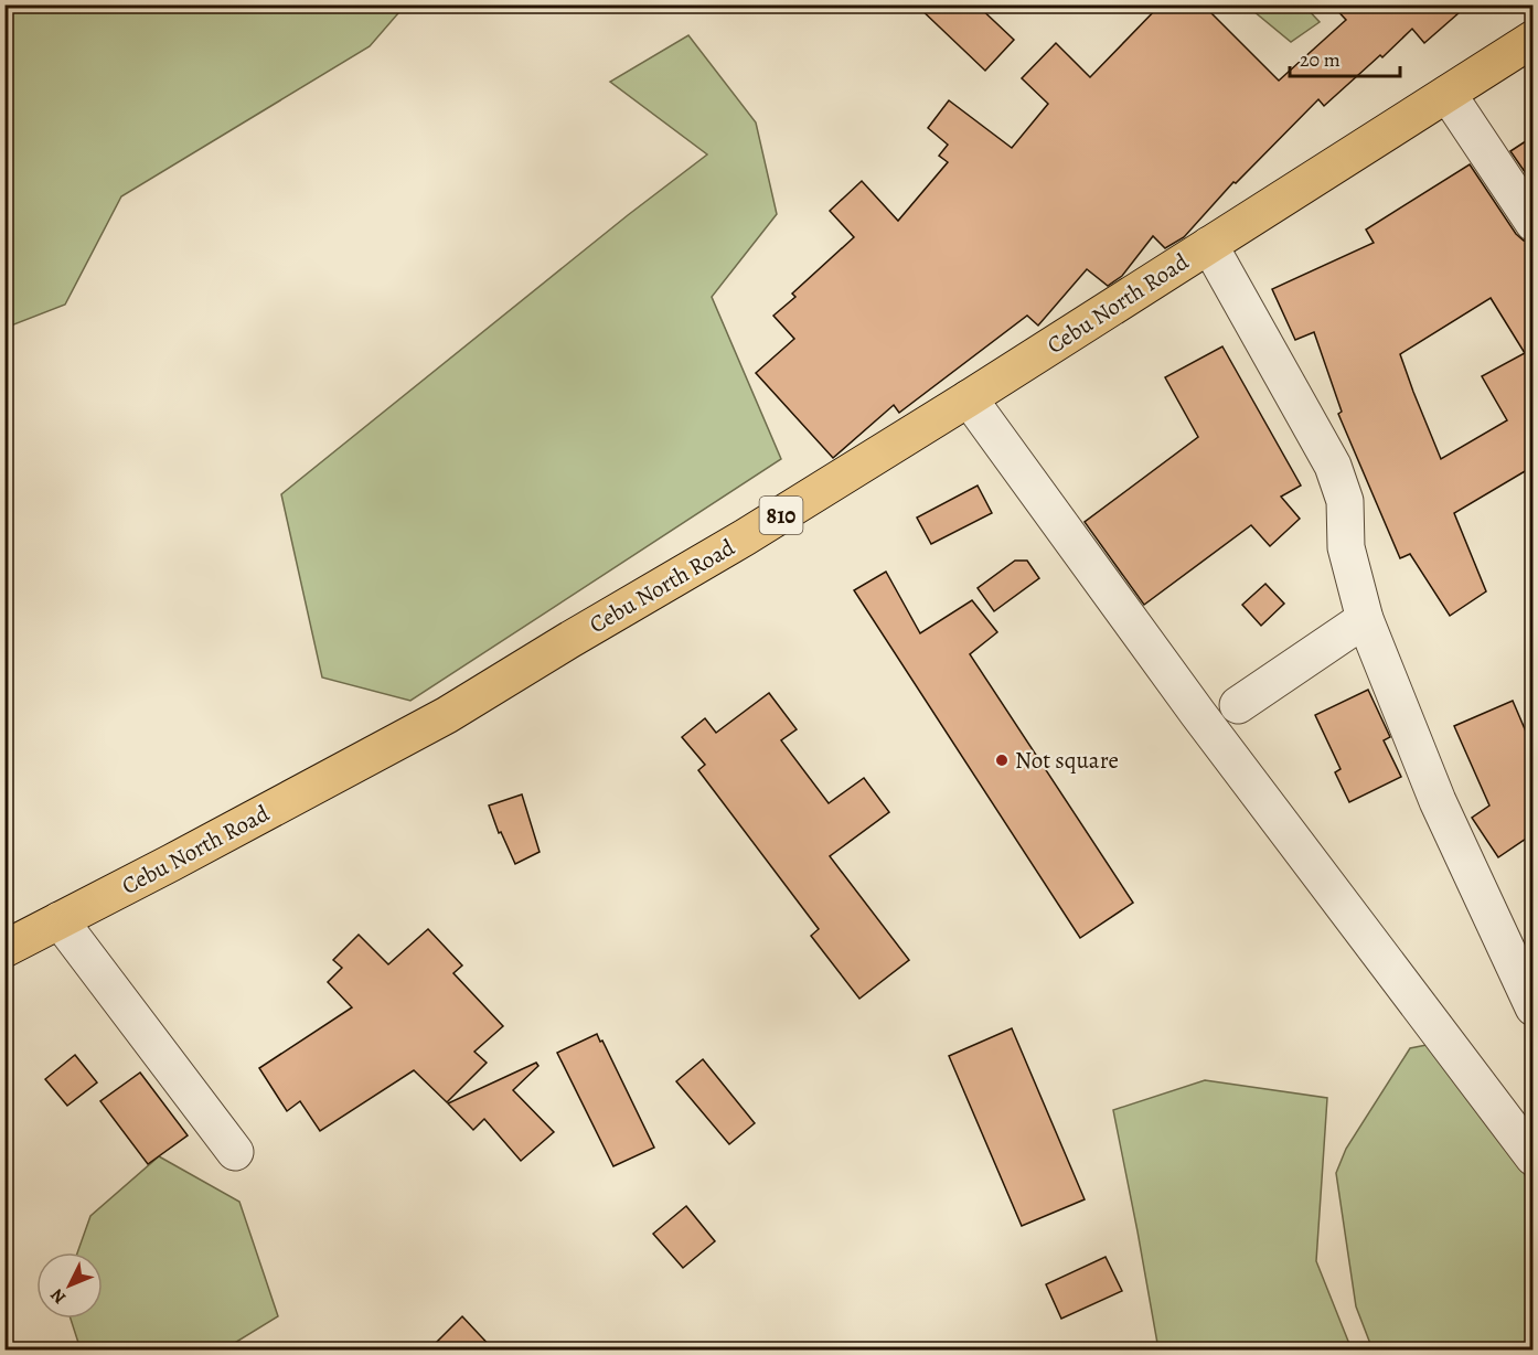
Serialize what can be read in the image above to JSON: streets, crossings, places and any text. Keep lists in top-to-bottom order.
{
  "streets": {
    "highway": ["Cebu North Road", "810"]
  },
  "places": ["Not square"],
  "scale_bar": "20 m",
  "north": "bottom left"
}
